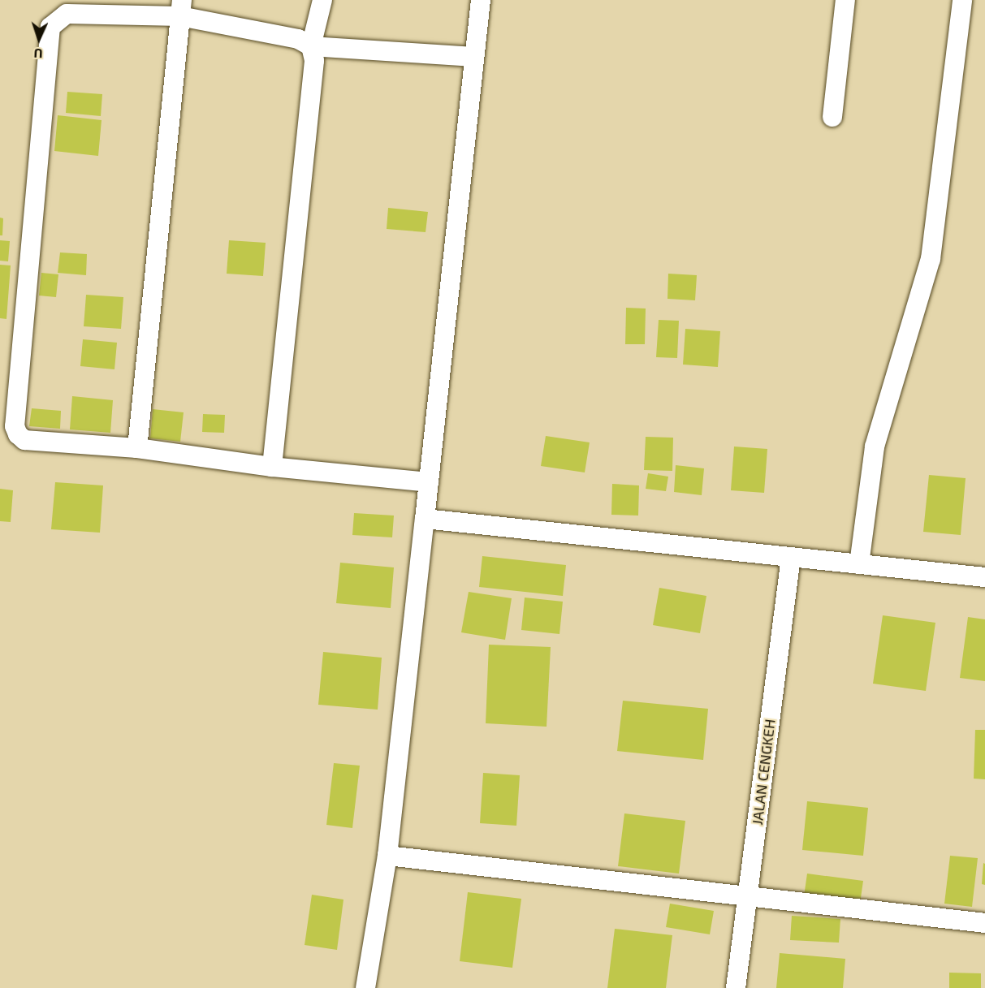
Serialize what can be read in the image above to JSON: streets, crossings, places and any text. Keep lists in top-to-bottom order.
{
  "streets": {
    "street": ["JALAN CENGKEH"]
  },
  "north": "bottom"
}
